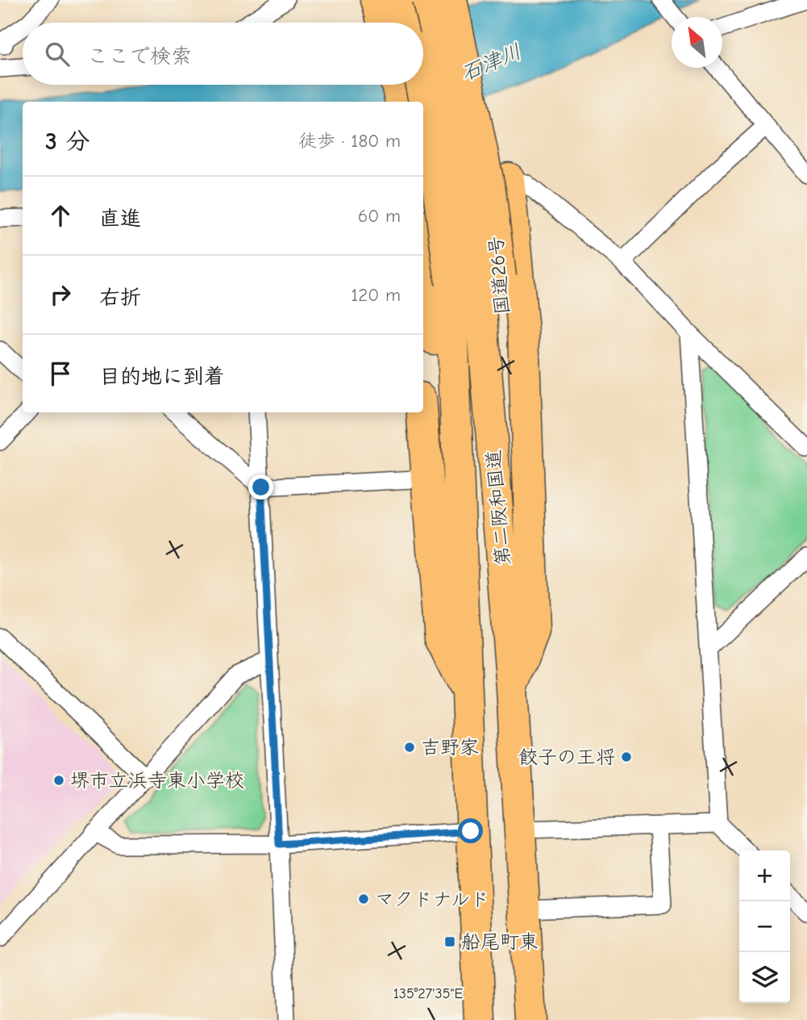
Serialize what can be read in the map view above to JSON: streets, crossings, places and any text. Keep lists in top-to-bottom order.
{
  "streets": {
    "highway": ["国道26号", "第二阪和国道"]
  },
  "crossings": [
    ["国道26号", "第二阪和国道"]
  ],
  "water": ["石津川"],
  "places": {
    "other": [
      "吉野家",
      "餃子の王将",
      "堺市立浜寺東小学校",
      "マクドナルド"
    ],
    "transit": ["船尾町東"]
  },
  "north": "top left",
  "page": {
    "search": "ここで検索",
    "heading": ["3 分", "徒歩 · 180 m"],
    "list": [
      ["直進", "60 m"],
      ["右折", "120 m"],
      "目的地に到着"
    ],
    "map_buttons": ["+", "−"]
  },
  "coordinates": ["135°27'35\"E"]
}
